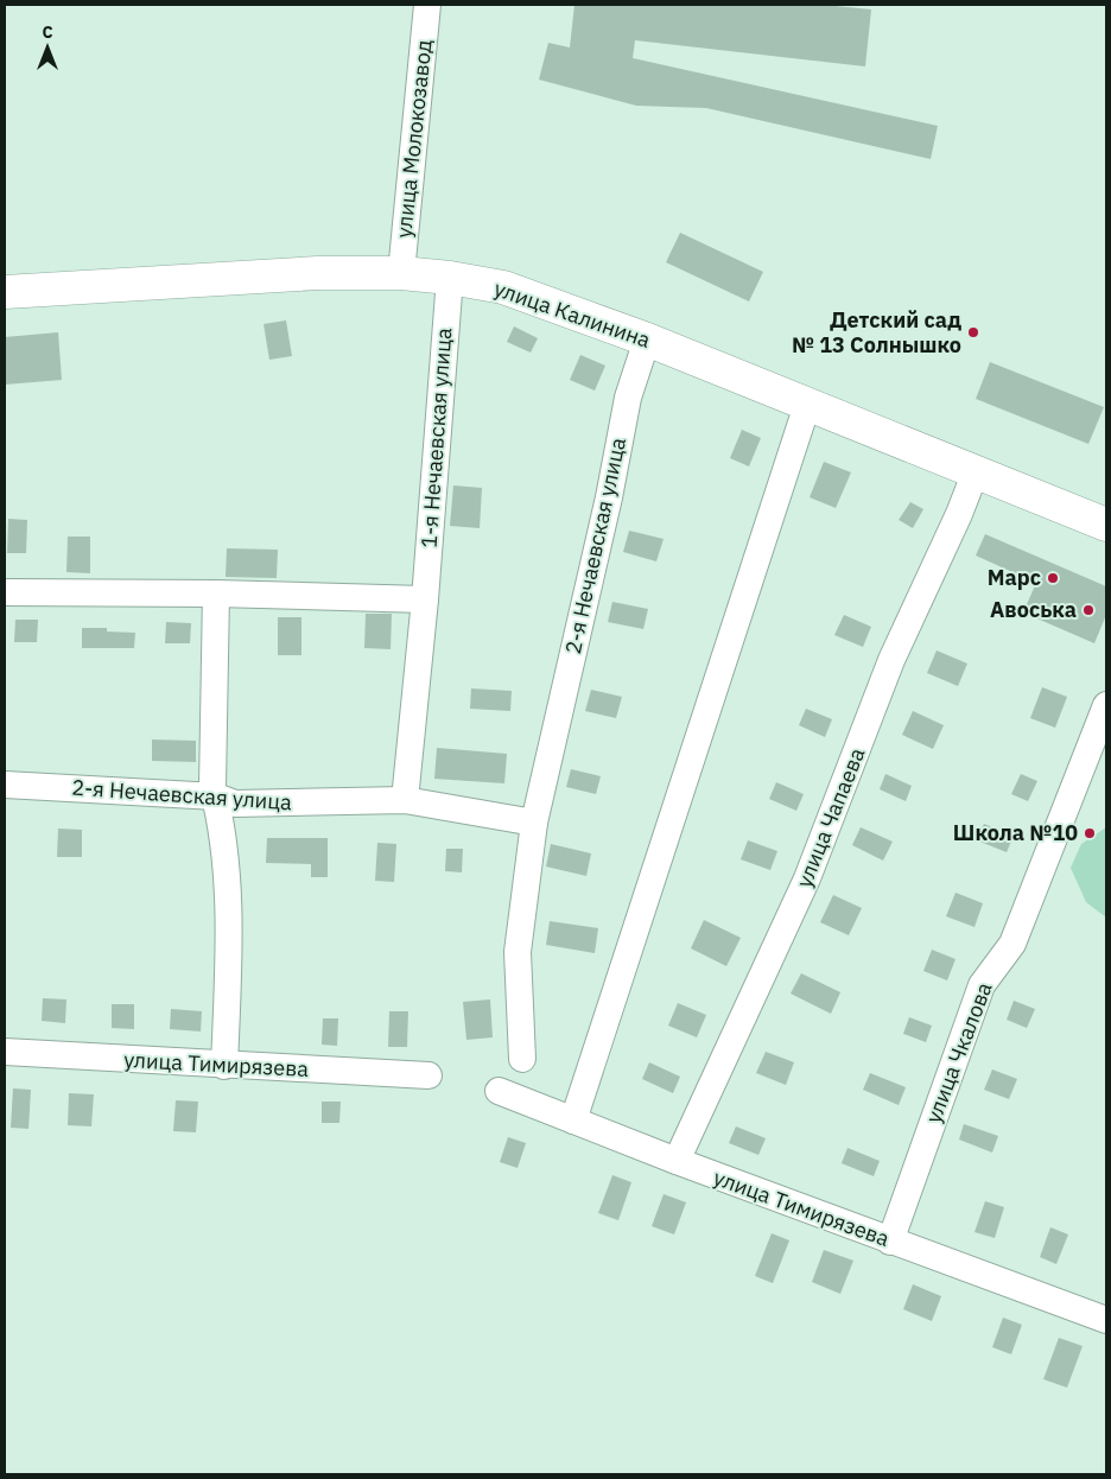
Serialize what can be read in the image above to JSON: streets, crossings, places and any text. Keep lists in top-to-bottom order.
{
  "streets": {
    "main road": ["улица Калинина"],
    "street": [
      "улица Молокозавод",
      "1-я Нечаевская улица",
      "2-я Нечаевская улица",
      "улица Чапаева",
      "улица Чкалова",
      "улица Тимирязева"
    ]
  },
  "crossings": [
    ["улица Молокозавод", "улица Калинина"],
    ["улица Калинина", "1-я Нечаевская улица"],
    ["улица Калинина", "2-я Нечаевская улица"],
    ["улица Калинина", "улица Чапаева"],
    ["1-я Нечаевская улица", "2-я Нечаевская улица"],
    ["улица Чапаева", "улица Тимирязева"],
    ["улица Чкалова", "улица Тимирязева"]
  ],
  "places": [
    "Детский сад № 13 Солнышко",
    "Марс",
    "Авоська",
    "Школа №10"
  ],
  "north": "top"
}
